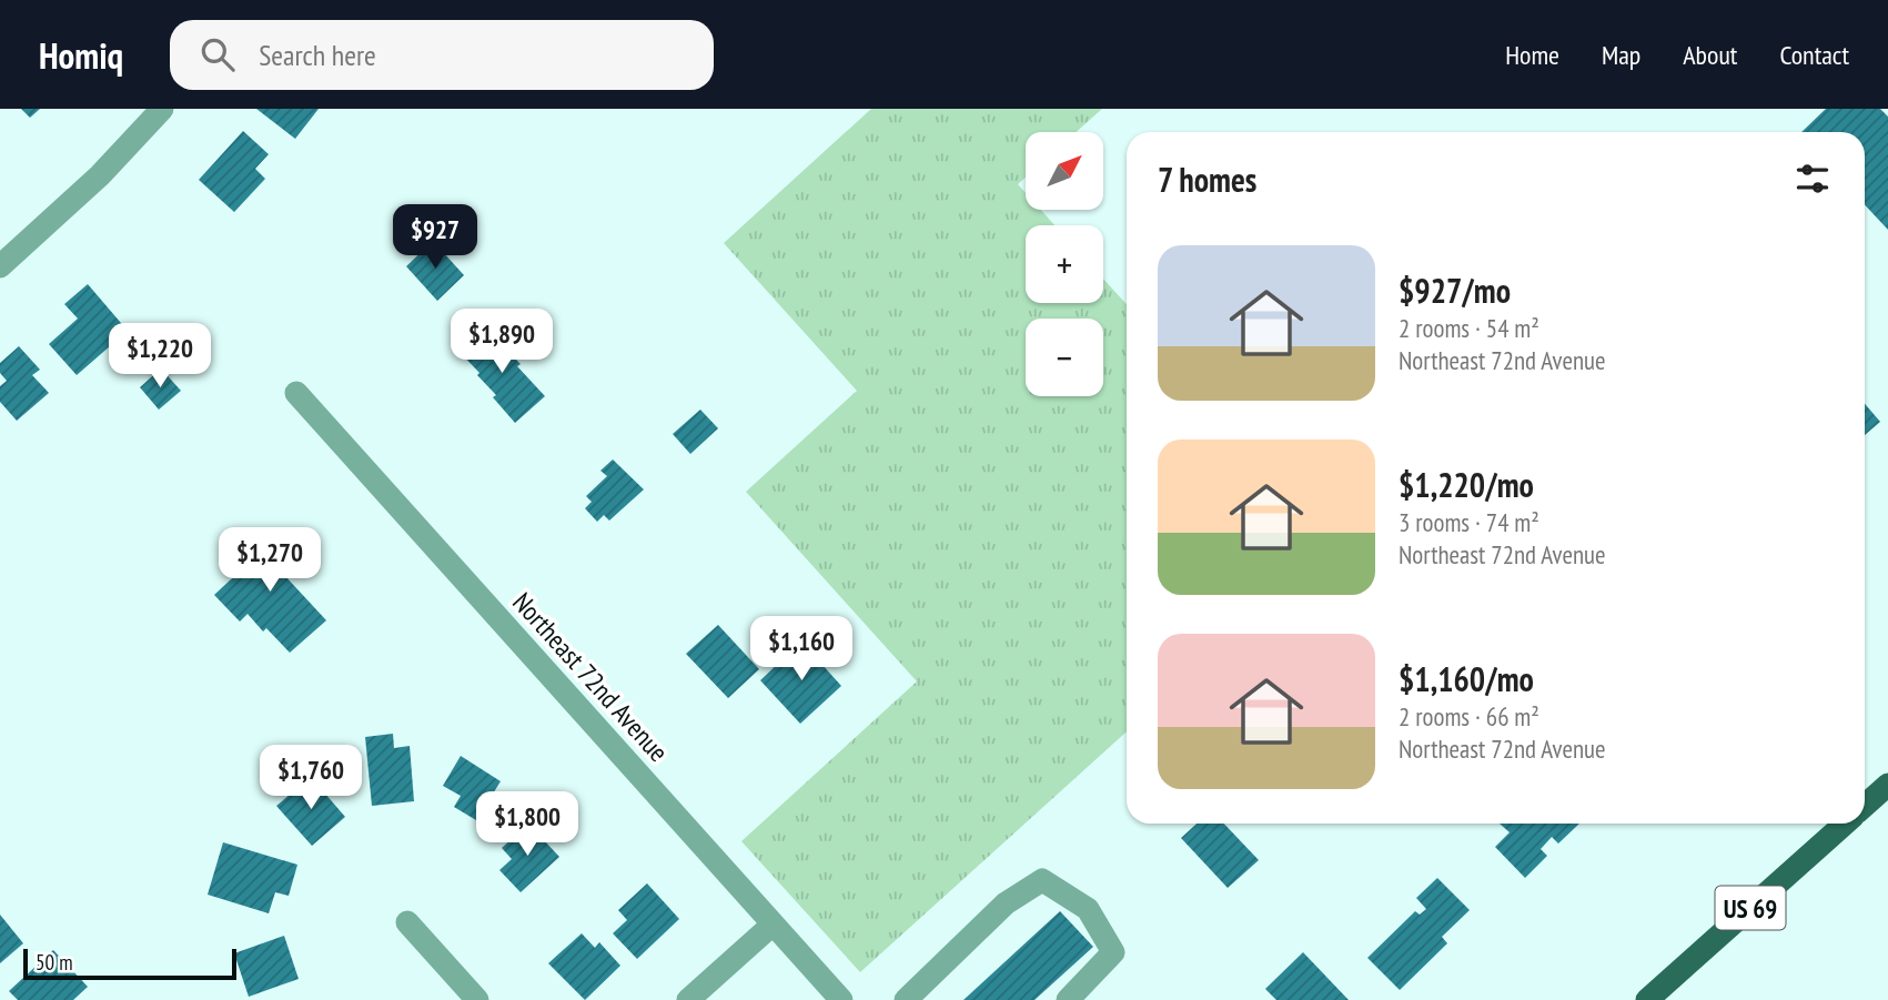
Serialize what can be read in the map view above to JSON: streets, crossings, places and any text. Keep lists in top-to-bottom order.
{
  "streets": {
    "main road": ["US 69"],
    "street": ["Northeast 72nd Avenue"]
  },
  "scale_bar": "50 m",
  "north": "top right",
  "page": {
    "header": "Homiq",
    "search": "Search here",
    "nav": [
      "Home",
      "Map",
      "About",
      "Contact"
    ],
    "map_buttons": ["+", "−"],
    "heading": "7 homes",
    "price": [
      "$927",
      "$1,890",
      "$1,220",
      "$1,270",
      "$1,160",
      "$1,760",
      "$1,800"
    ],
    "list": [
      {
        "name": "$927/mo",
        "note": "2 rooms · 54 m² · Northeast 72nd Avenue"
      },
      {
        "name": "$1,220/mo",
        "note": "3 rooms · 74 m² · Northeast 72nd Avenue"
      },
      {
        "name": "$1,160/mo",
        "note": "2 rooms · 66 m² · Northeast 72nd Avenue"
      }
    ],
    "scale": "50 m"
  }
}
